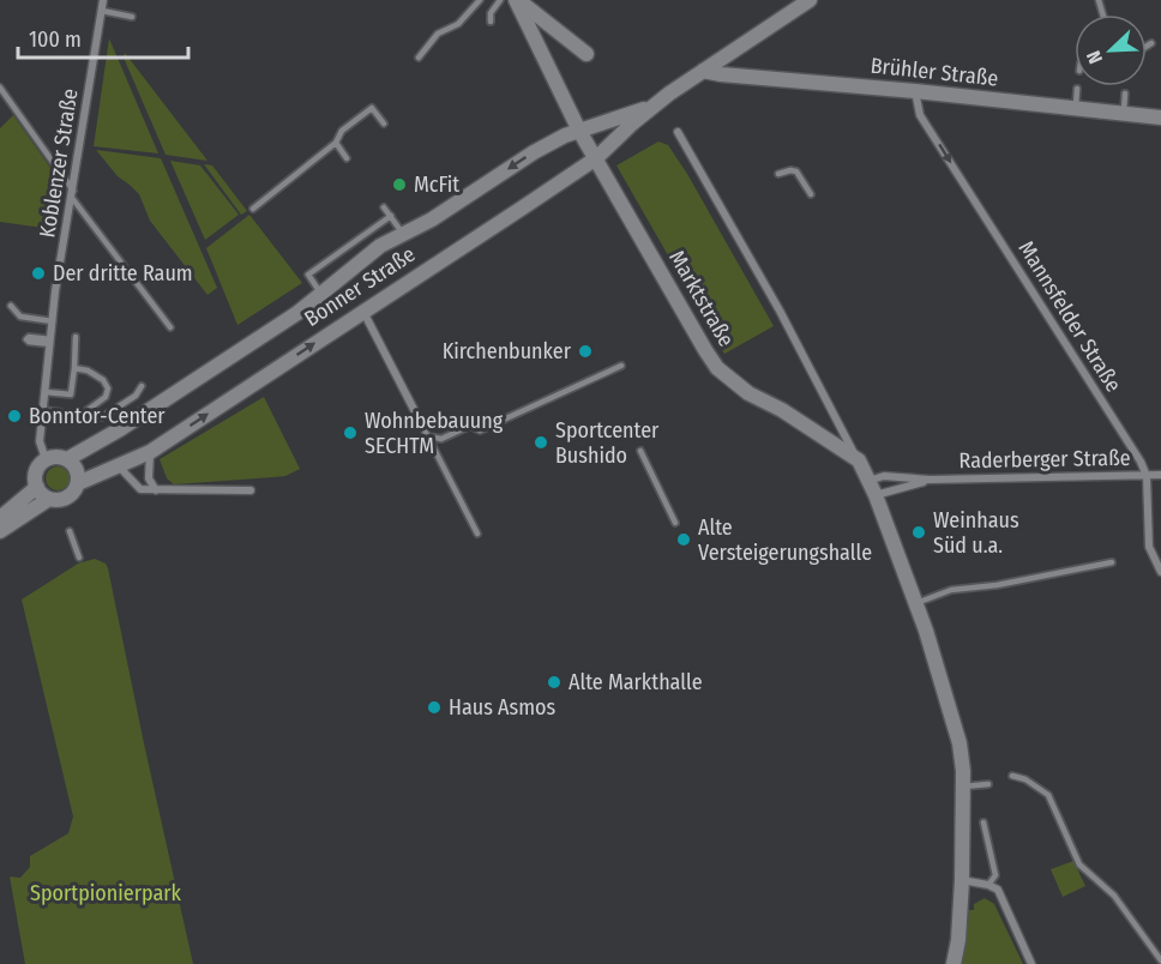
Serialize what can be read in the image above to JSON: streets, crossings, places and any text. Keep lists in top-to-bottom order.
{
  "streets": {
    "main road": ["Brühler Straße", "Bonner Straße", "Marktstraße"],
    "street": ["Koblenzer Straße", "Mannsfelder Straße", "Raderberger Straße"]
  },
  "crossings": [
    ["Brühler Straße", "Bonner Straße"],
    ["Brühler Straße", "Mannsfelder Straße"],
    ["Koblenzer Straße", "Bonner Straße"],
    ["Bonner Straße", "Marktstraße"],
    ["Mannsfelder Straße", "Raderberger Straße"]
  ],
  "one_way": ["Mannsfelder Straße"],
  "parks": ["Sportpionierpark"],
  "places": [
    "McFit",
    "Der dritte Raum",
    "Kirchenbunker",
    "Bonntor-Center",
    "Wohnbebauung SECHTM",
    "Sportcenter Bushido",
    "Weinhaus Süd u.a.",
    "Alte Versteigerungshalle",
    "Alte Markthalle",
    "Haus Asmos"
  ],
  "scale_bar": "100 m",
  "north": "bottom left"
}
